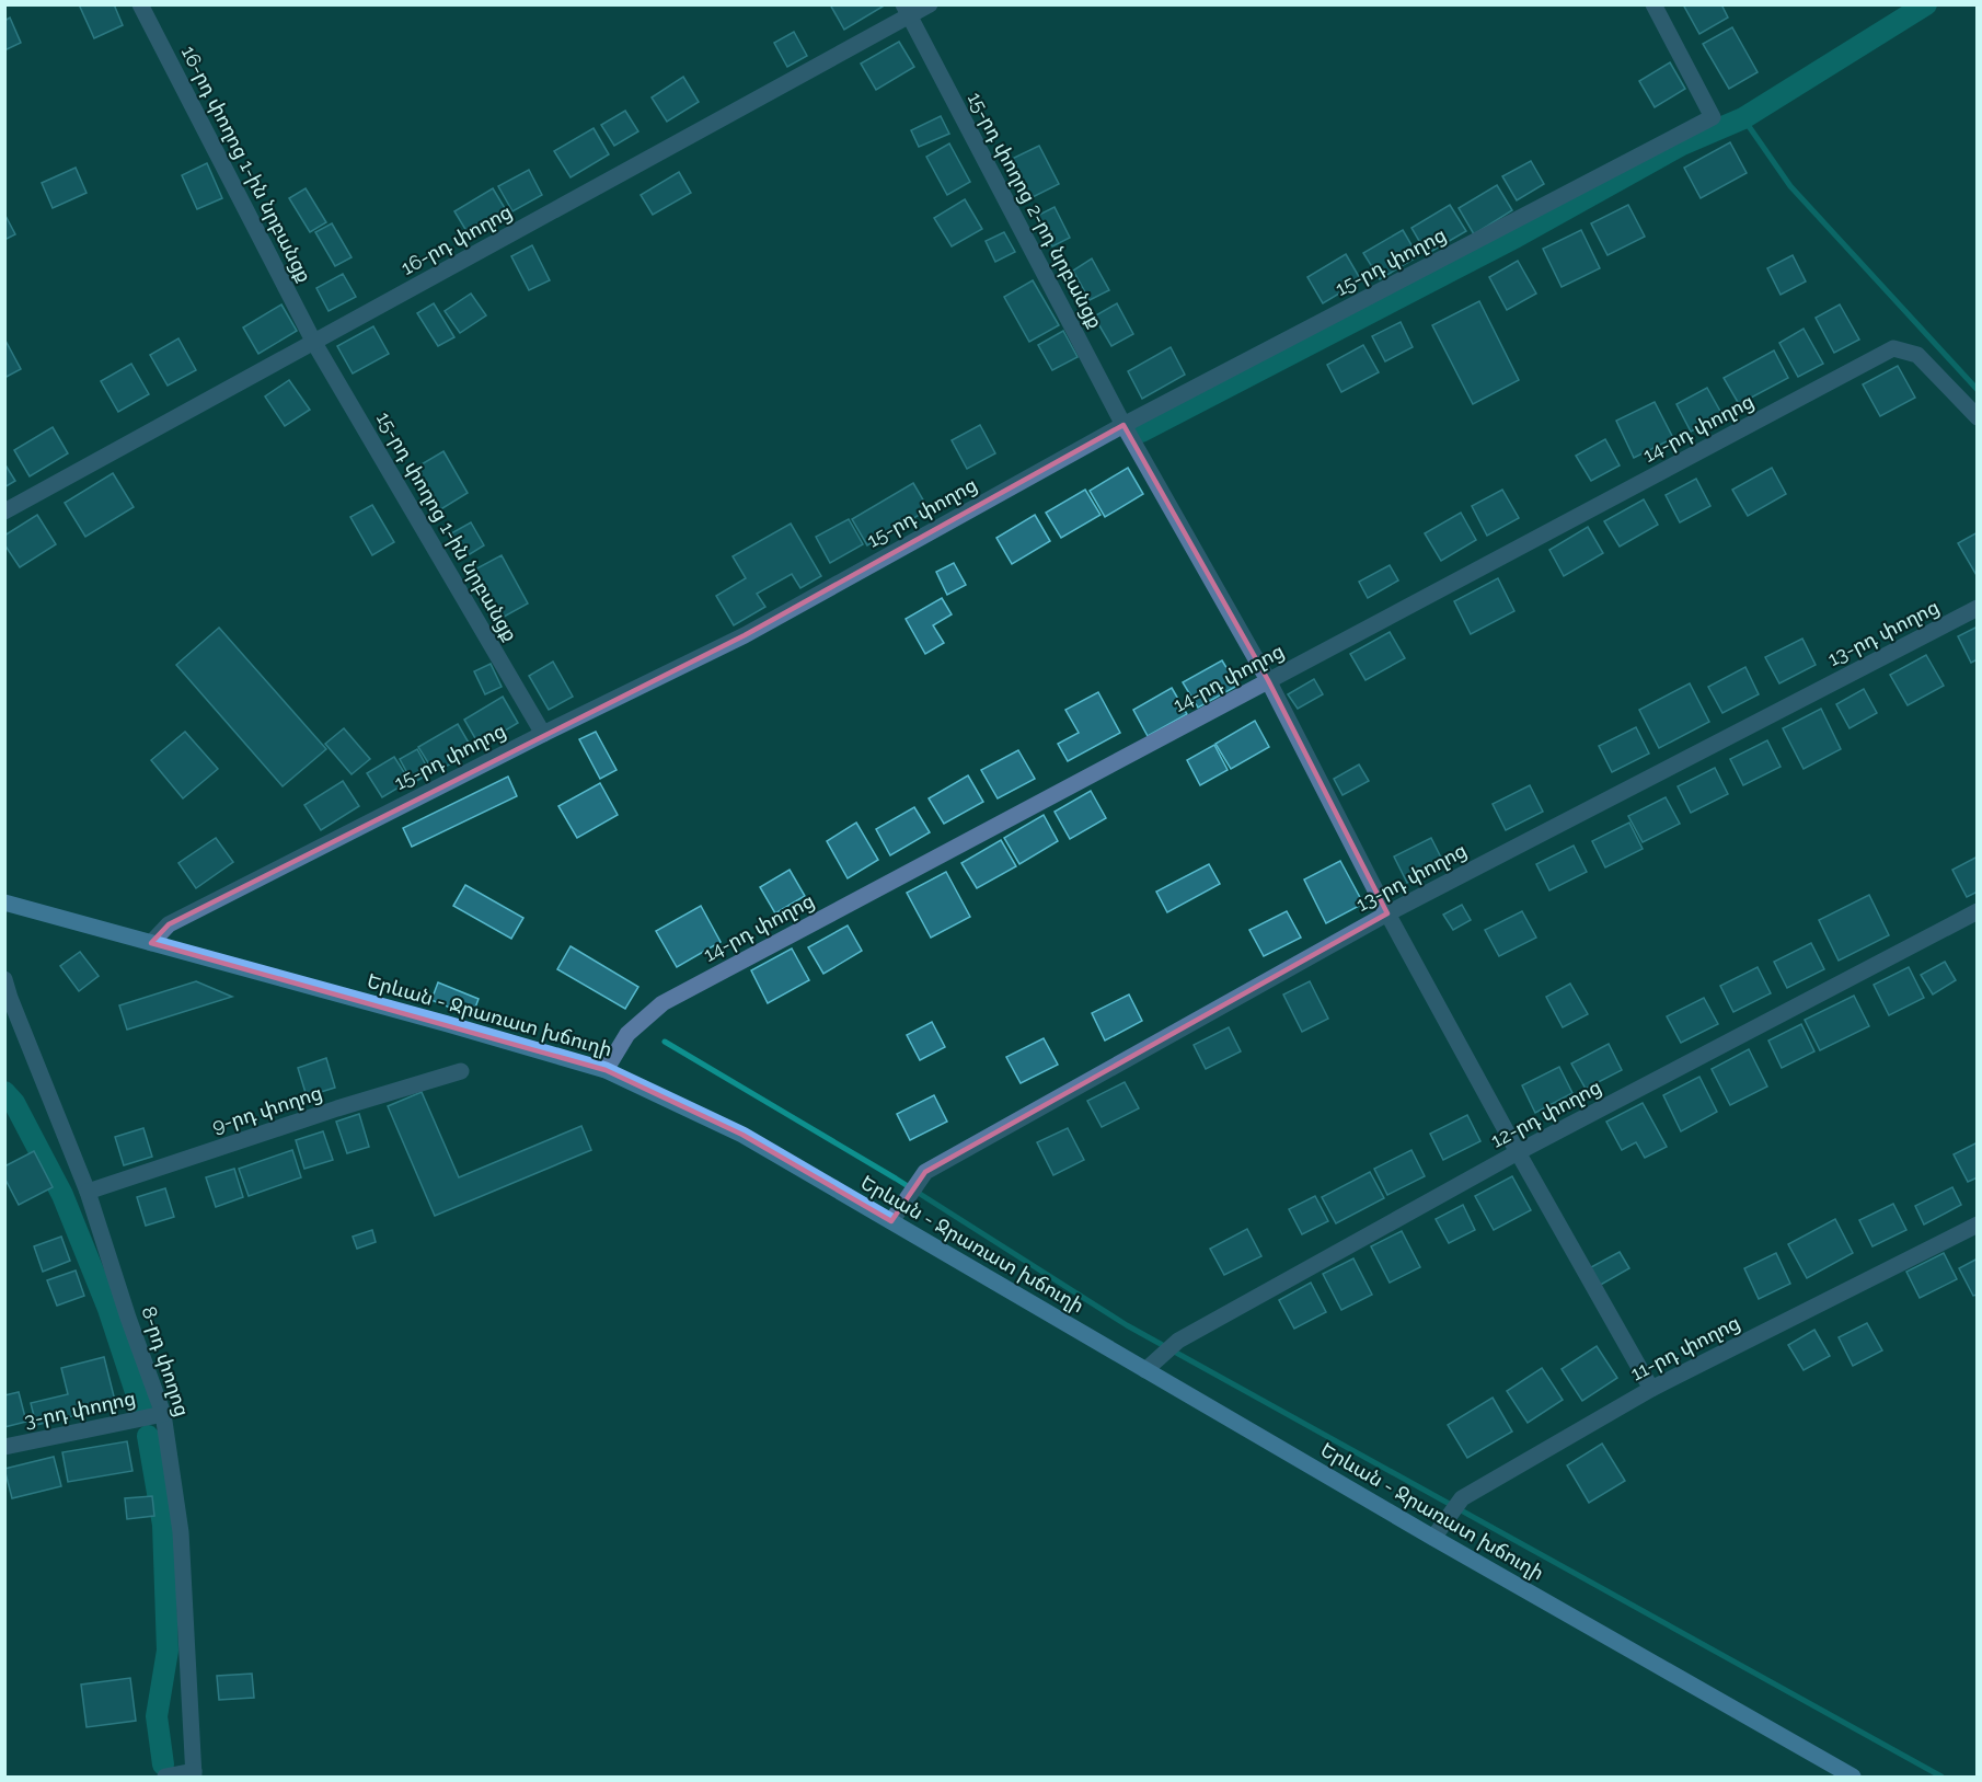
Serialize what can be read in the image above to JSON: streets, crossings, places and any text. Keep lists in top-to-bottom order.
{
  "streets": {
    "main road": ["Երևան - Ջրառատ խճուղի"],
    "street": [
      "16-րդ փողոց 1-ին նրբանցք",
      "15-րդ փողոց 2-րդ նրբանցք",
      "16-րդ փողոց",
      "15-րդ փողոց",
      "14-րդ փողոց",
      "15-րդ փողոց 1-ին նրբանցք",
      "13-րդ փողոց",
      "9-րդ փողոց",
      "12-րդ փողոց",
      "11-րդ փողոց",
      "8-րդ փողոց",
      "3-րդ փողոց"
    ]
  },
  "crossings": [
    ["16-րդ փողոց 1-ին նրբանցք", "16-րդ փողոց"],
    ["16-րդ փողոց 1-ին նրբանցք", "15-րդ փողոց 1-ին նրբանցք"],
    ["15-րդ փողոց 2-րդ նրբանցք", "16-րդ փողոց"],
    ["15-րդ փողոց 2-րդ նրբանցք", "15-րդ փողոց"],
    ["15-րդ փողոց 2-րդ նրբանցք", "14-րդ փողոց"],
    ["15-րդ փողոց 2-րդ նրբանցք", "13-րդ փողոց"],
    ["15-րդ փողոց 2-րդ նրբանցք", "12-րդ փողոց"],
    ["15-րդ փողոց 2-րդ նրբանցք", "11-րդ փողոց"],
    ["16-րդ փողոց", "15-րդ փողոց 1-ին նրբանցք"],
    ["15-րդ փողոց", "15-րդ փողոց 1-ին նրբանցք"],
    ["15-րդ փողոց", "Երևան - Ջրառատ խճուղի"],
    ["14-րդ փողոց", "Երևան - Ջրառատ խճուղի"],
    ["13-րդ փողոց", "Երևան - Ջրառատ խճուղի"],
    ["Երևան - Ջրառատ խճուղի", "12-րդ փողոց"],
    ["Երևան - Ջրառատ խճուղի", "11-րդ փողոց"],
    ["9-րդ փողոց", "8-րդ փողոց"],
    ["8-րդ փողոց", "3-րդ փողոց"]
  ]
}
